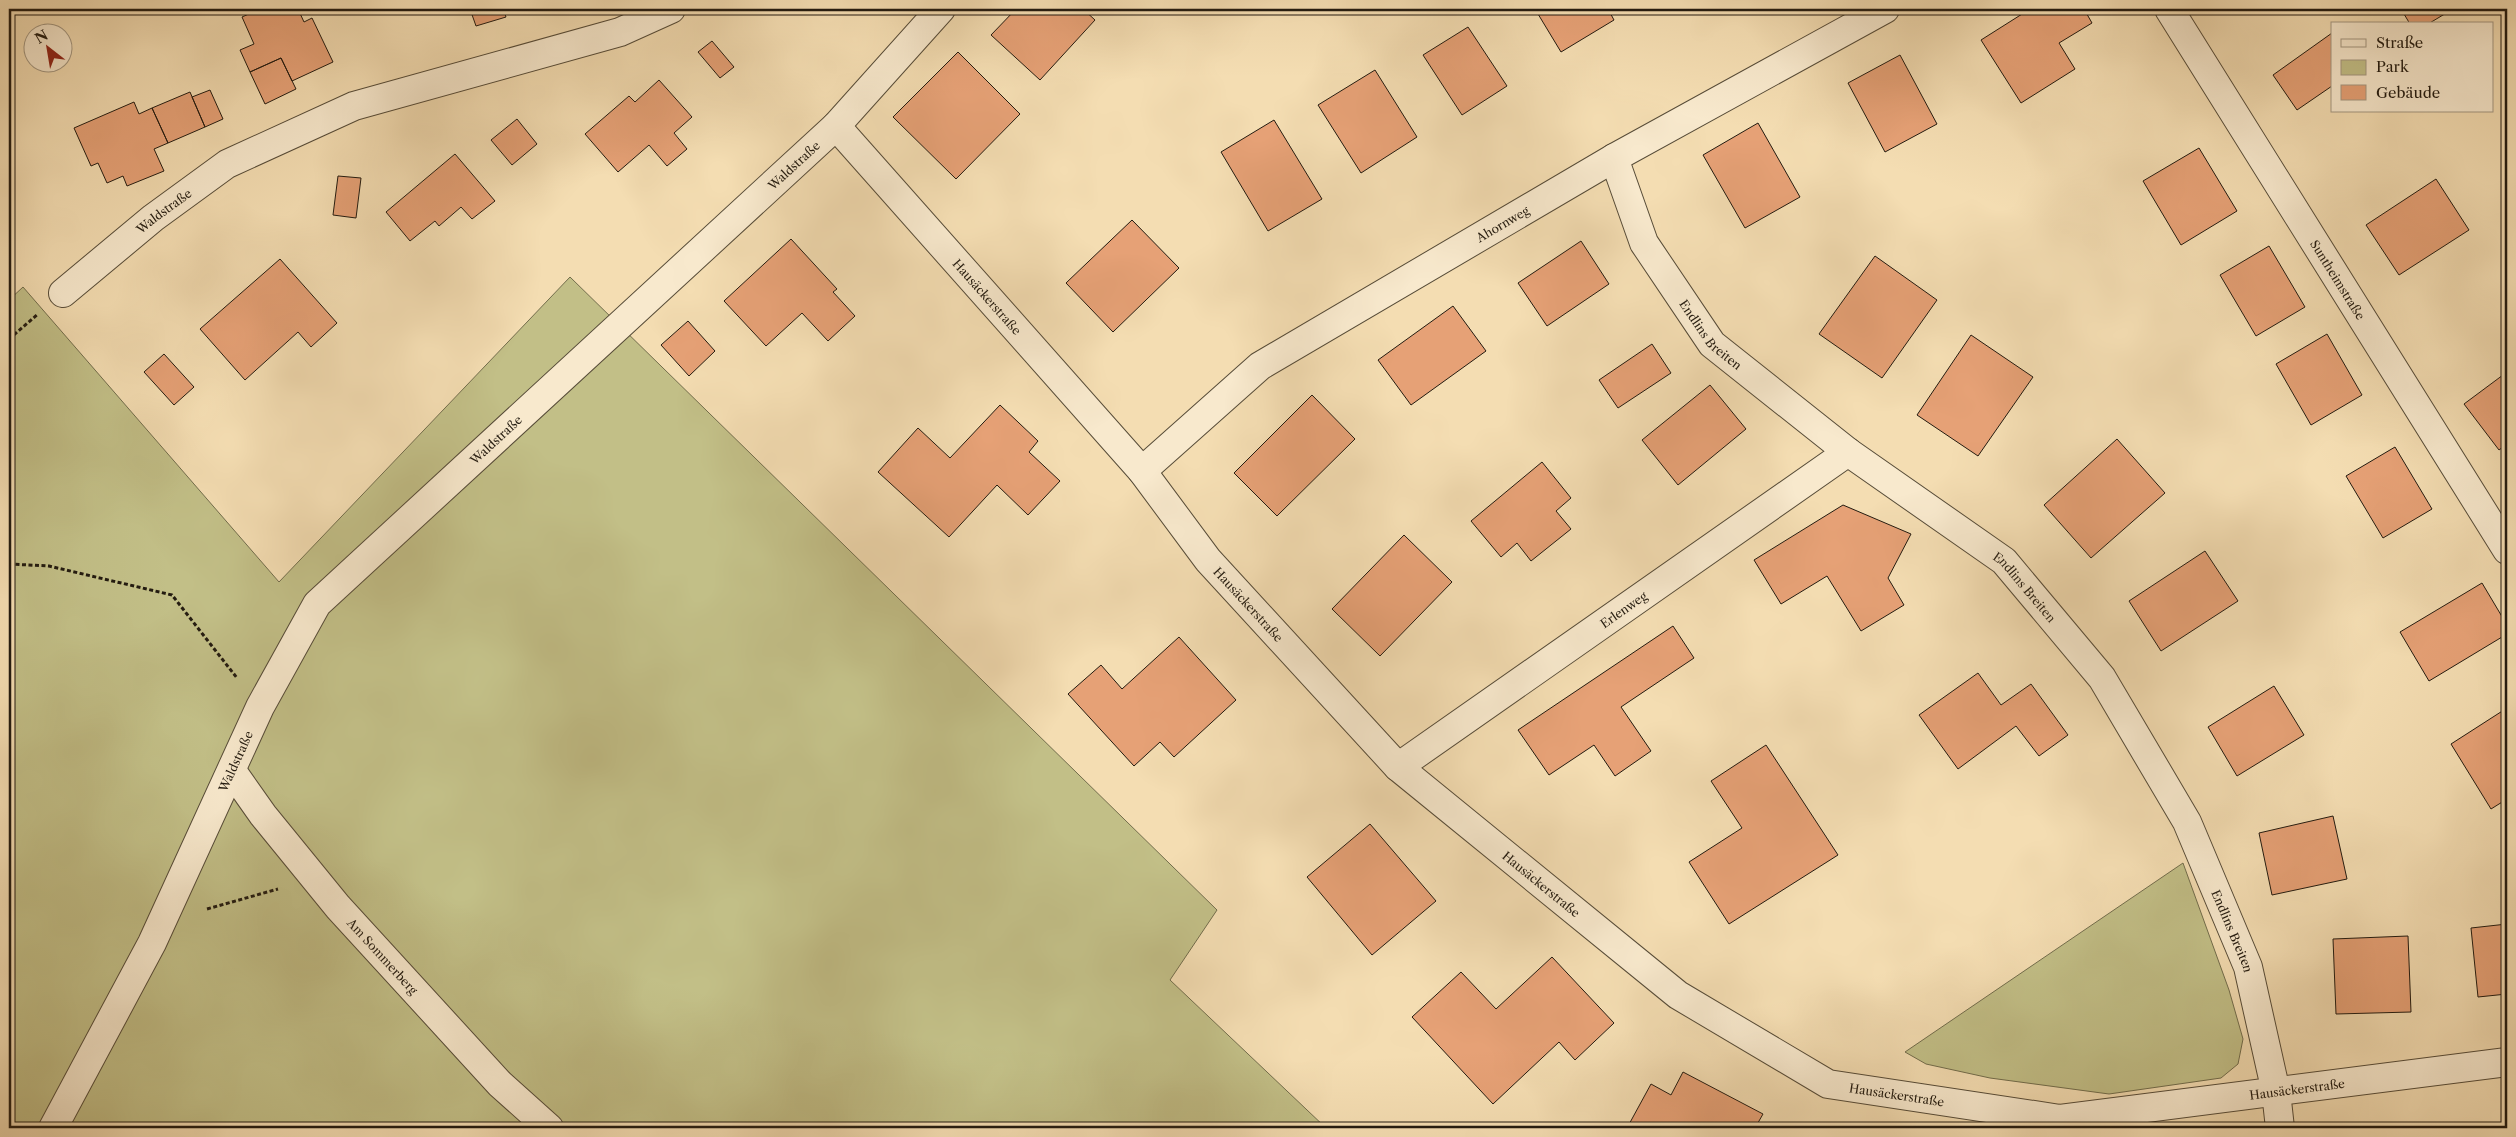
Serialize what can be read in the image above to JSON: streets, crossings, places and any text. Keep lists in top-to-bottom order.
{
  "streets": {
    "street": [
      "Waldstraße",
      "Ahornweg",
      "Suntheimstraße",
      "Hausäckerstraße",
      "Endlins Breiten",
      "Erlenweg",
      "Am Sommerberg"
    ]
  },
  "crossings": [
    ["Waldstraße", "Hausäckerstraße"],
    ["Waldstraße", "Am Sommerberg"],
    ["Ahornweg", "Hausäckerstraße"],
    ["Ahornweg", "Endlins Breiten"],
    ["Hausäckerstraße", "Endlins Breiten"],
    ["Hausäckerstraße", "Erlenweg"],
    ["Endlins Breiten", "Erlenweg"]
  ],
  "legend": ["Straße", "Park", "Gebäude"],
  "north": "top left"
}
